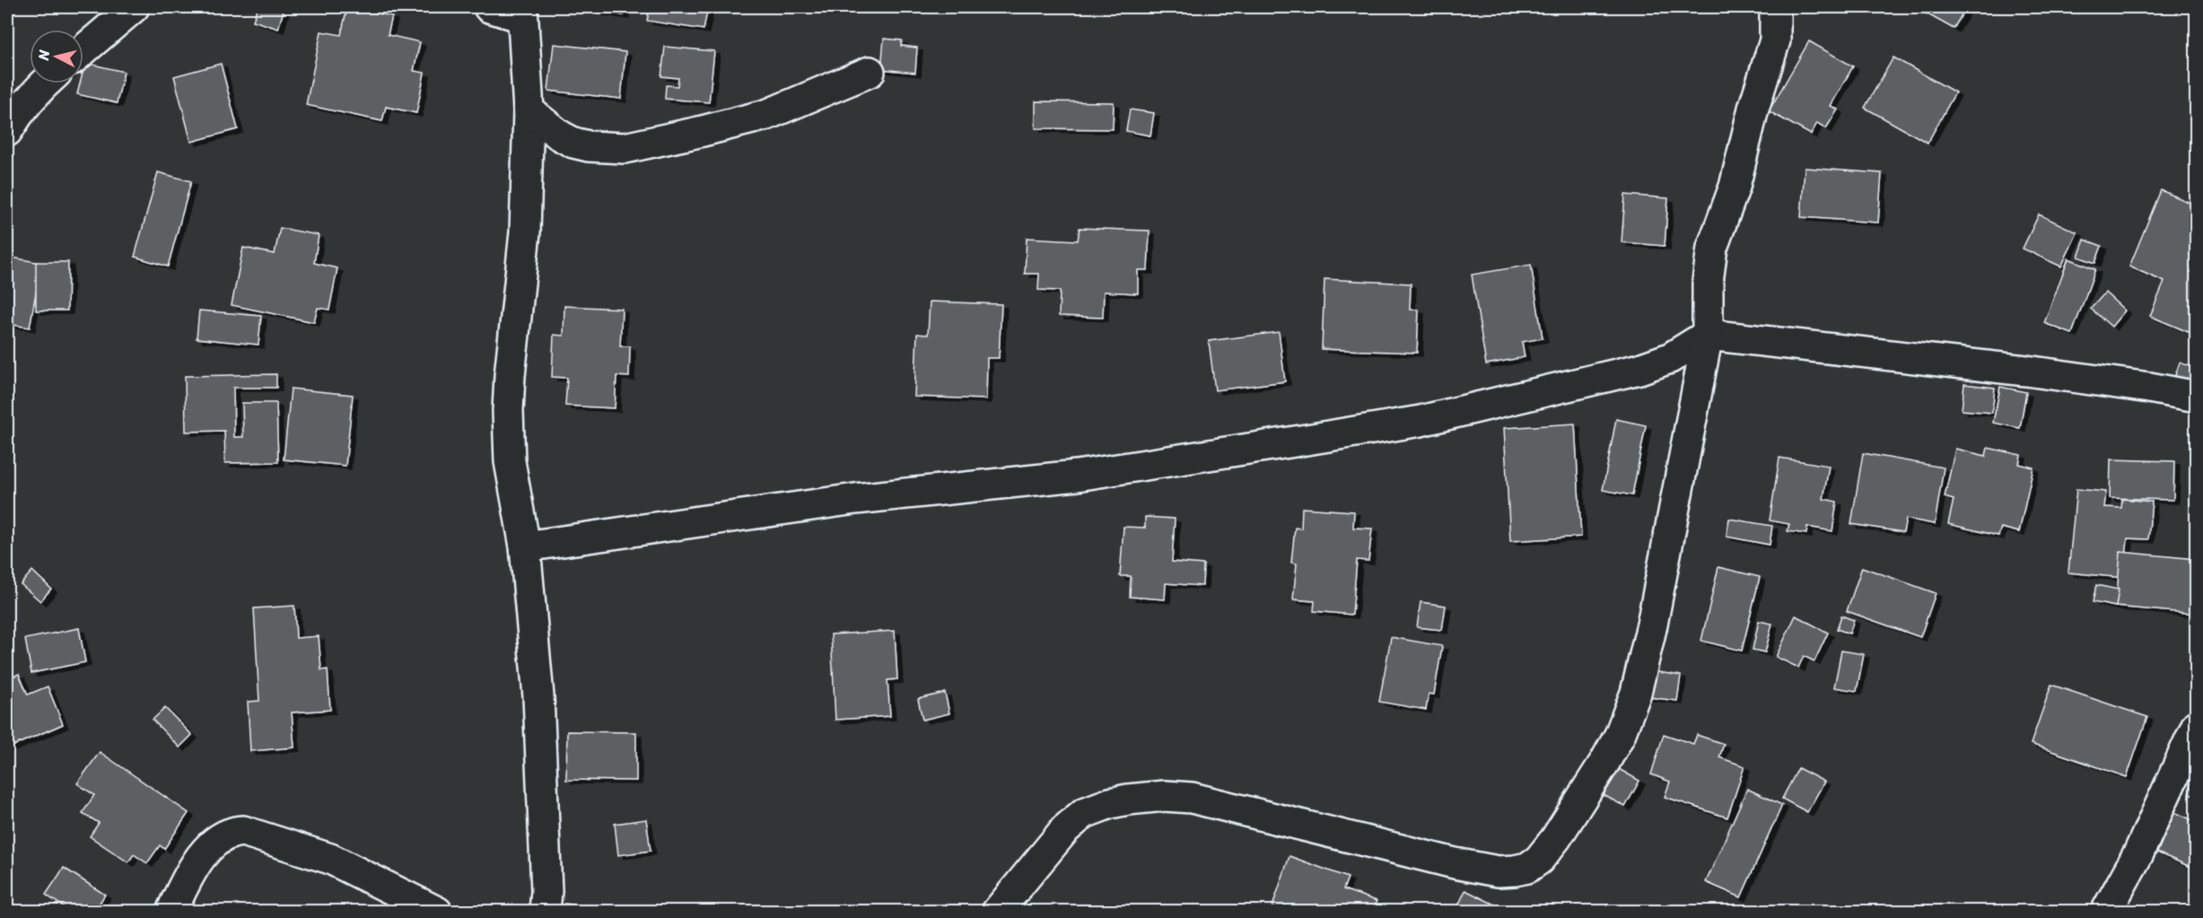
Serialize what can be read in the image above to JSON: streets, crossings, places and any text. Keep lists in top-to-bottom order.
{
  "north": "left"
}
